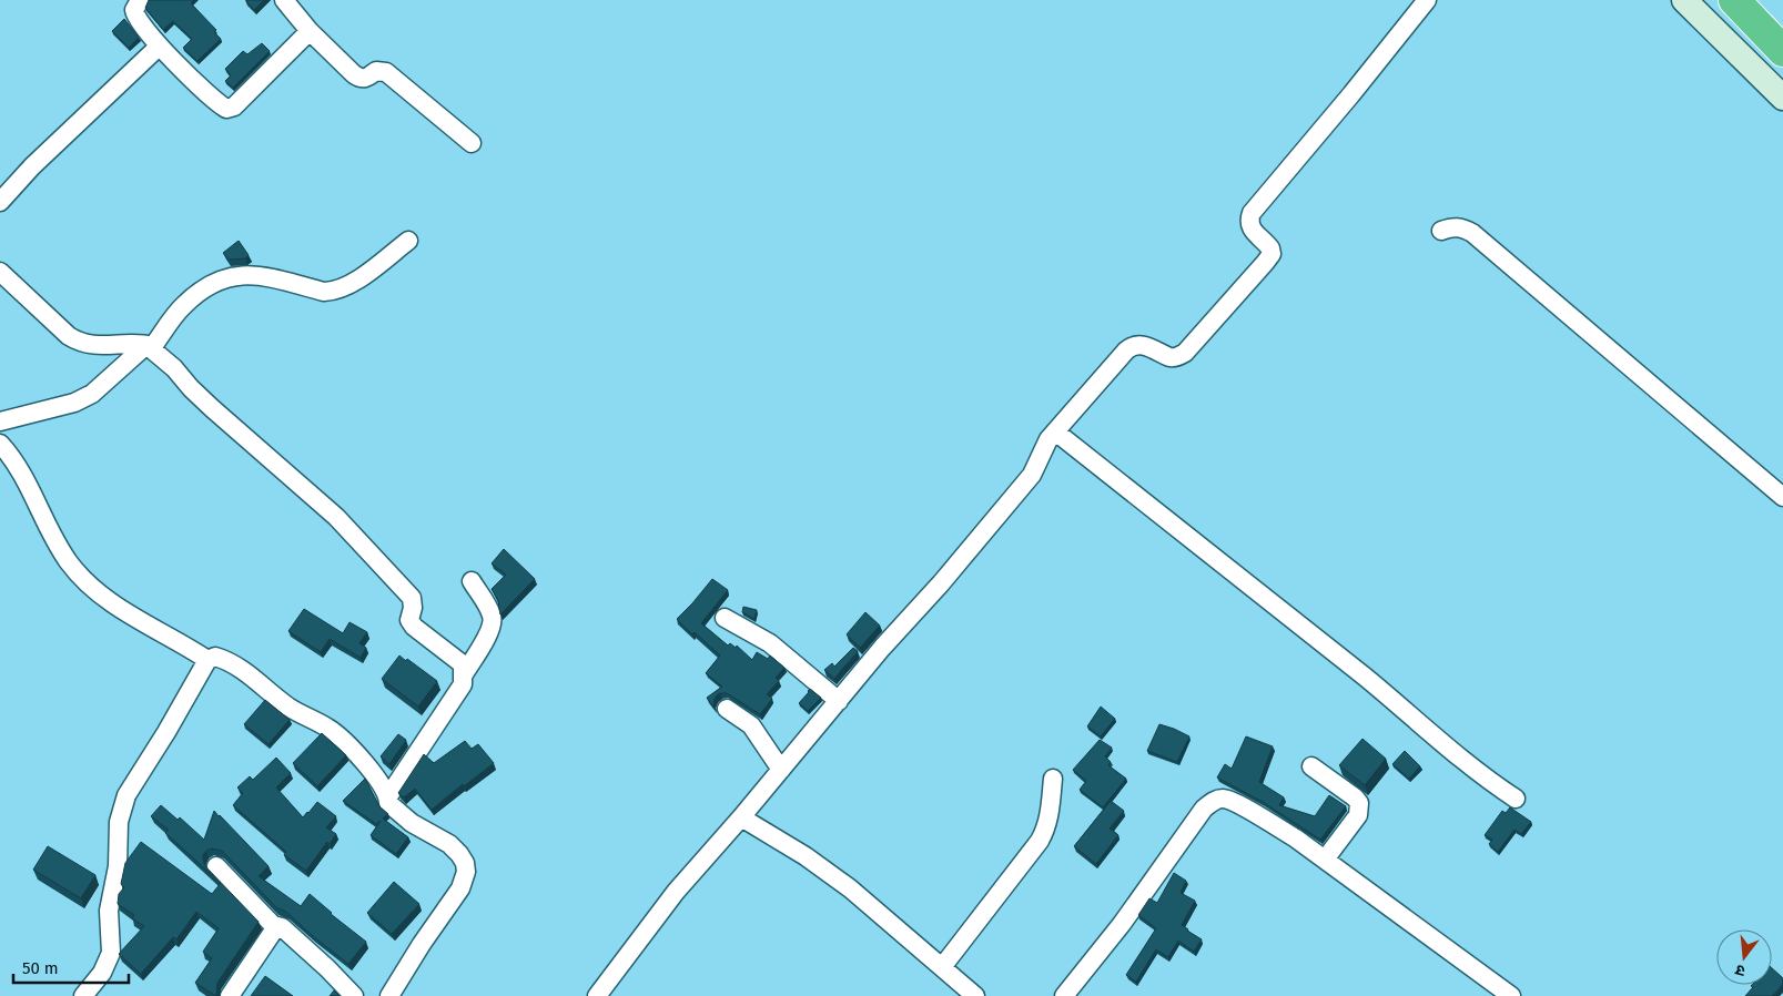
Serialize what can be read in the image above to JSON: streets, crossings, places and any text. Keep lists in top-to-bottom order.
{
  "scale_bar": "50 m",
  "north": "bottom"
}
